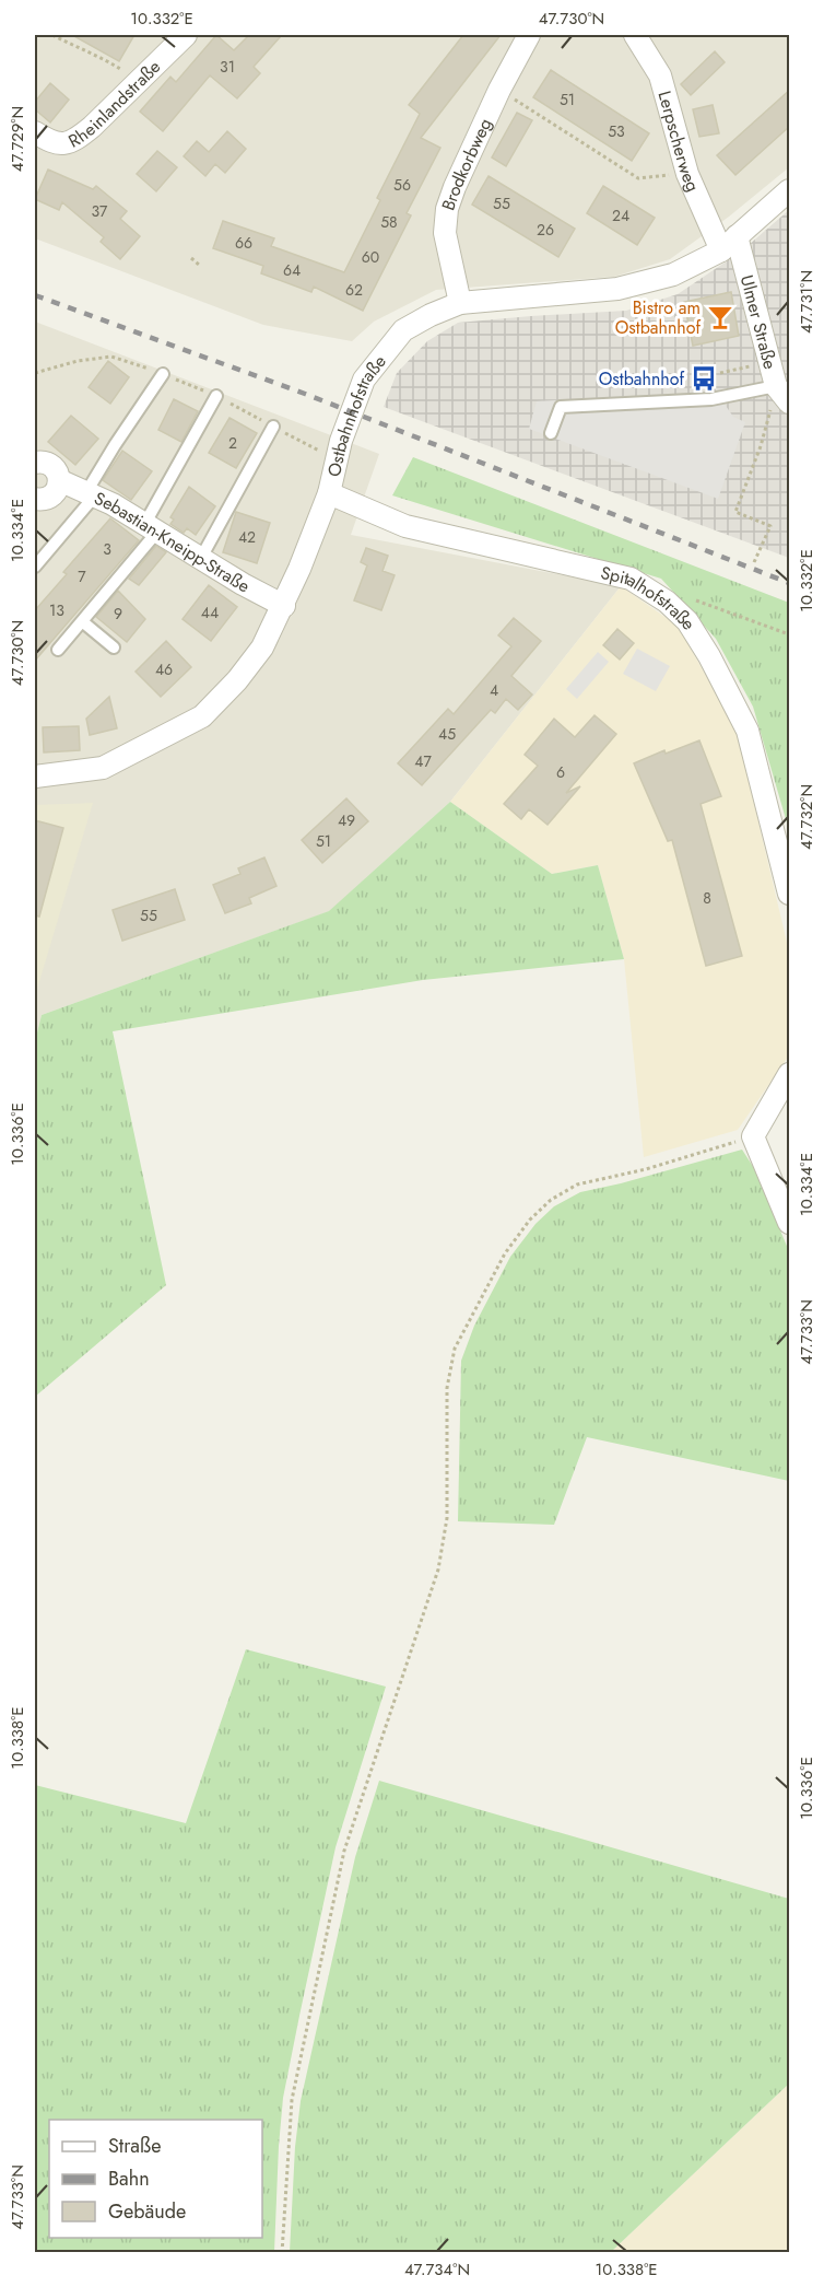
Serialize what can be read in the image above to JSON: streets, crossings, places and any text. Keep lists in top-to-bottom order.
{
  "streets": {
    "street": [
      "Rheinlandstraße",
      "Lerpscherweg",
      "Brodkorbweg",
      "Ulmer Straße",
      "Ostbahnhofstraße",
      "Sebastian-Kneipp-Straße",
      "Spitalhofstraße"
    ]
  },
  "crossings": [
    ["Lerpscherweg", "Ulmer Straße"],
    ["Lerpscherweg", "Ostbahnhofstraße"],
    ["Brodkorbweg", "Ostbahnhofstraße"],
    ["Ulmer Straße", "Ostbahnhofstraße"],
    ["Ostbahnhofstraße", "Sebastian-Kneipp-Straße"],
    ["Ostbahnhofstraße", "Spitalhofstraße"]
  ],
  "places": {
    "bar": ["Bistro am Ostbahnhof"],
    "bus stop": ["Ostbahnhof"]
  },
  "house_numbers": [
    "31",
    "51",
    "53",
    "56",
    "55",
    "37",
    "24",
    "58",
    "26",
    "66",
    "60",
    "64",
    "62",
    "2",
    "42",
    "3",
    "7",
    "13",
    "44",
    "9",
    "46",
    "4",
    "45",
    "47",
    "6",
    "49",
    "51",
    "8",
    "55"
  ],
  "legend": ["Straße", "Bahn", "Gebäude"],
  "coordinates": [
    "10.332°E",
    "47.730°N",
    "47.729°N",
    "47.731°N",
    "10.334°E",
    "47.732°N",
    "10.336°E",
    "47.733°N",
    "10.338°E",
    "47.734°N"
  ]
}
